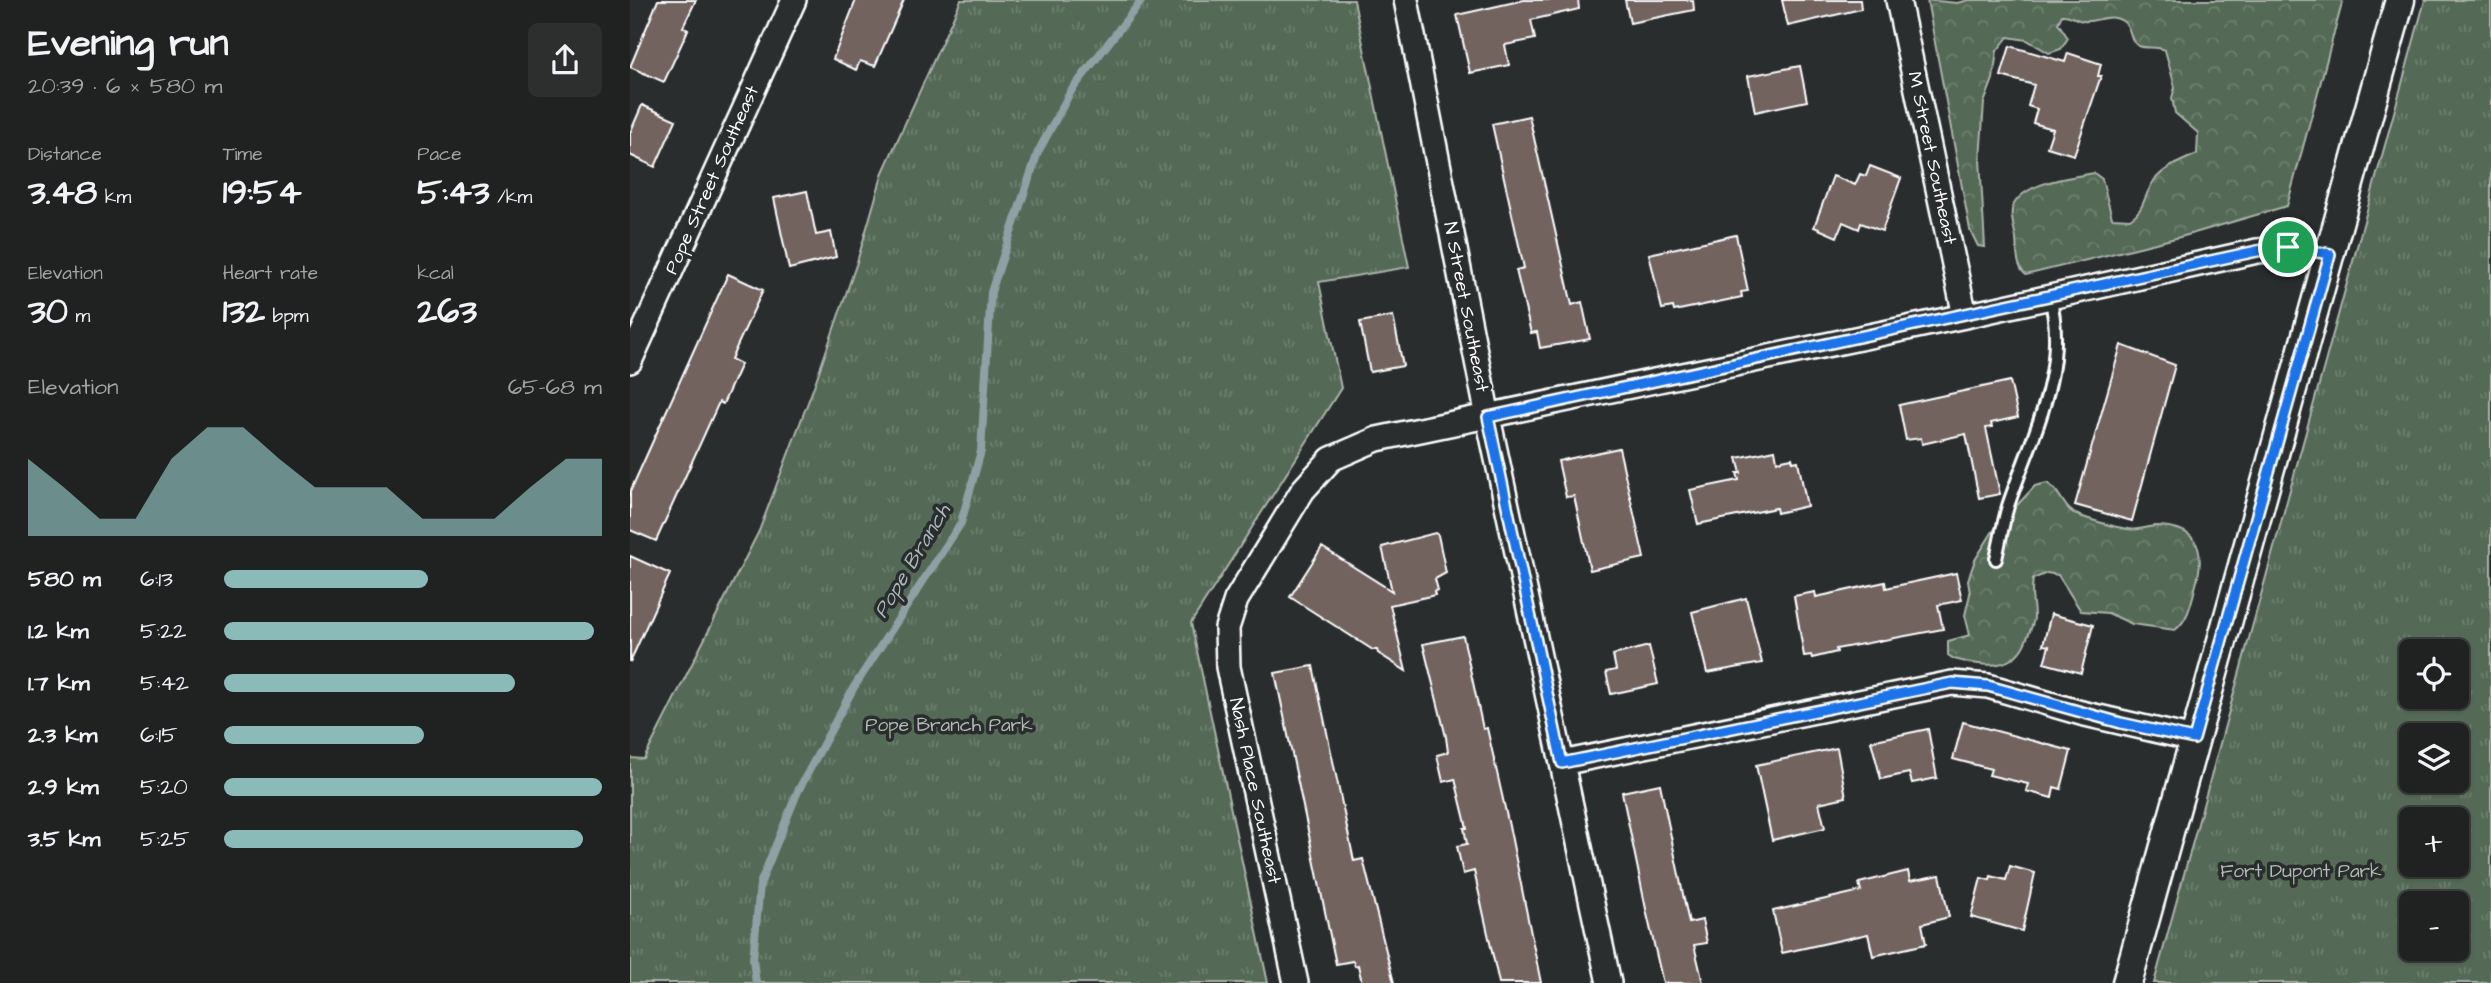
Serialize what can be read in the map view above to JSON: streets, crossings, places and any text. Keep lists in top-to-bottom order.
{
  "streets": {
    "street": [
      "M Street Southeast",
      "Pope Street Southeast",
      "N Street Southeast",
      "Nash Place Southeast"
    ]
  },
  "crossings": [
    ["M Street Southeast", "Nash Place Southeast"],
    ["N Street Southeast", "Nash Place Southeast"]
  ],
  "water": ["Pope Branch"],
  "parks": ["Pope Branch Park", "Fort Dupont Park"],
  "page": {
    "heading": ["Evening run", "20:39 · 6 × 580 m"],
    "stats": [
      ["Distance", "3.48 km"],
      ["Time", "19:54"],
      ["Pace", "5:43 /km"],
      ["Elevation", "30 m"],
      ["Heart rate", "132 bpm"],
      ["kcal", "263"]
    ],
    "chart": ["Elevation", "65–68 m"],
    "list": [
      {
        "name": "580 m",
        "note": "6:13"
      },
      {
        "name": "1.2 km",
        "note": "5:22"
      },
      {
        "name": "1.7 km",
        "note": "5:42"
      },
      {
        "name": "2.3 km",
        "note": "6:15"
      },
      {
        "name": "2.9 km",
        "note": "5:20"
      },
      {
        "name": "3.5 km",
        "note": "5:25"
      }
    ],
    "map_buttons": ["+", "−"]
  }
}
